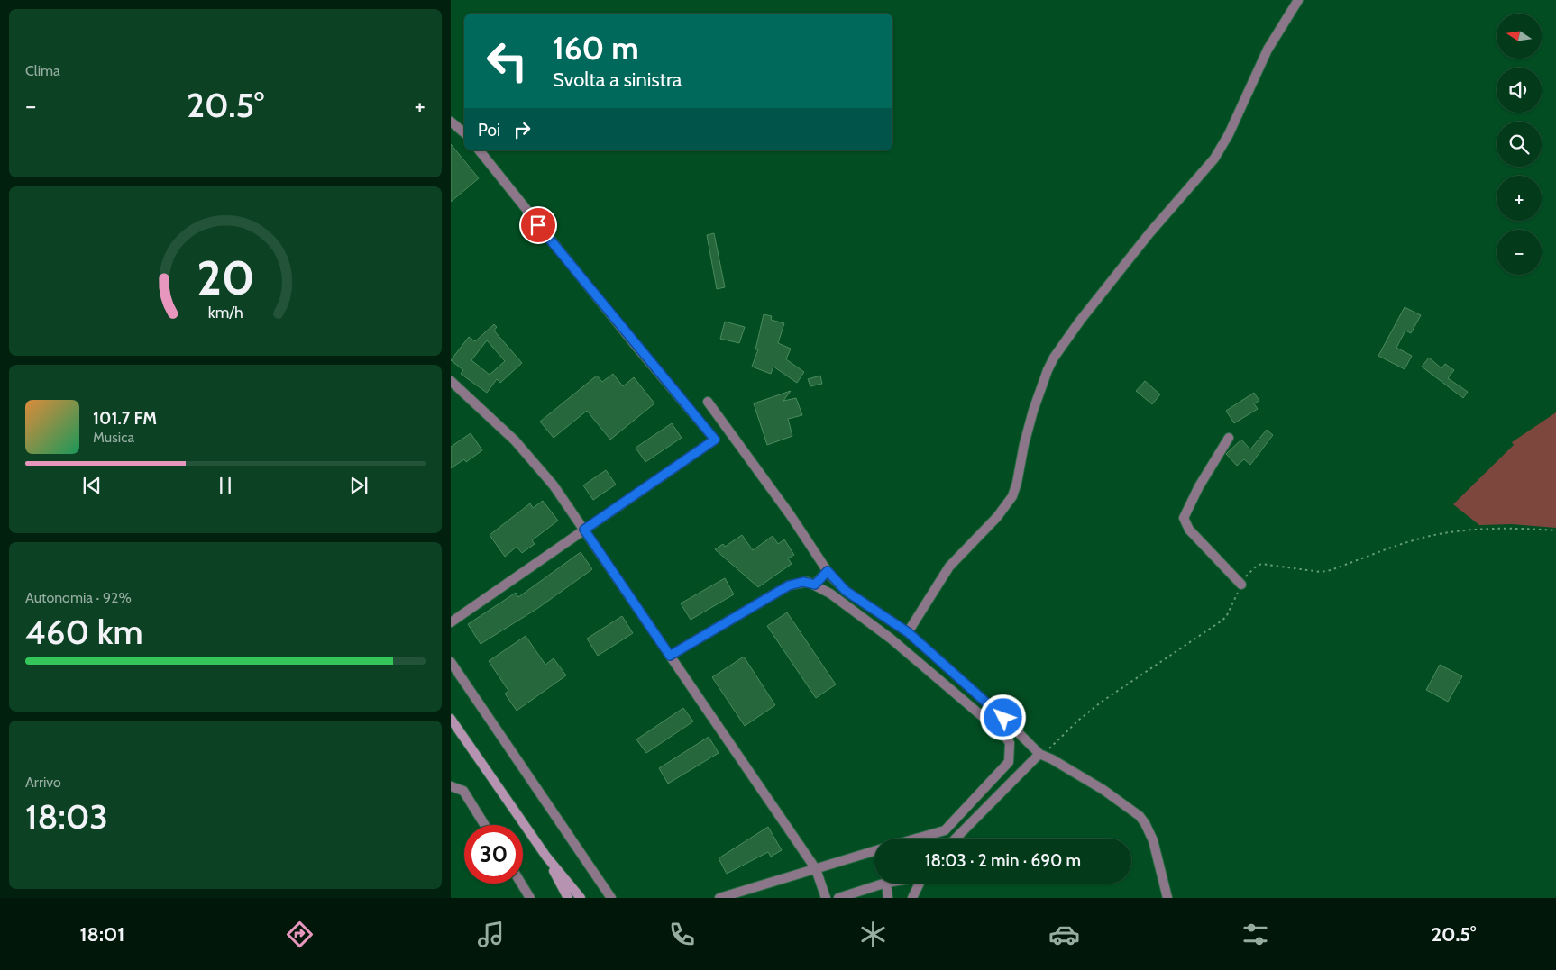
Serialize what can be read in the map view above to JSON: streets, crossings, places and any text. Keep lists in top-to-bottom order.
{
  "north": "left",
  "page": {
    "tile": [
      "Clima",
      ["Autonomia · 92%", "460 km"],
      ["Arrivo", "18:03"]
    ],
    "map_buttons": ["+", "−"],
    "turn": ["160 m", "Svolta a sinistra"],
    "heat": ["−", "20.5°", "+"],
    "then": "Poi",
    "song": ["101.7 FM", "Musica"],
    "limit": "30",
    "trip": "18:03 · 2 min · 690 m",
    "tabs": ["18:01", "20.5°"],
    "gauge": ["20", "km/h"]
  }
}
